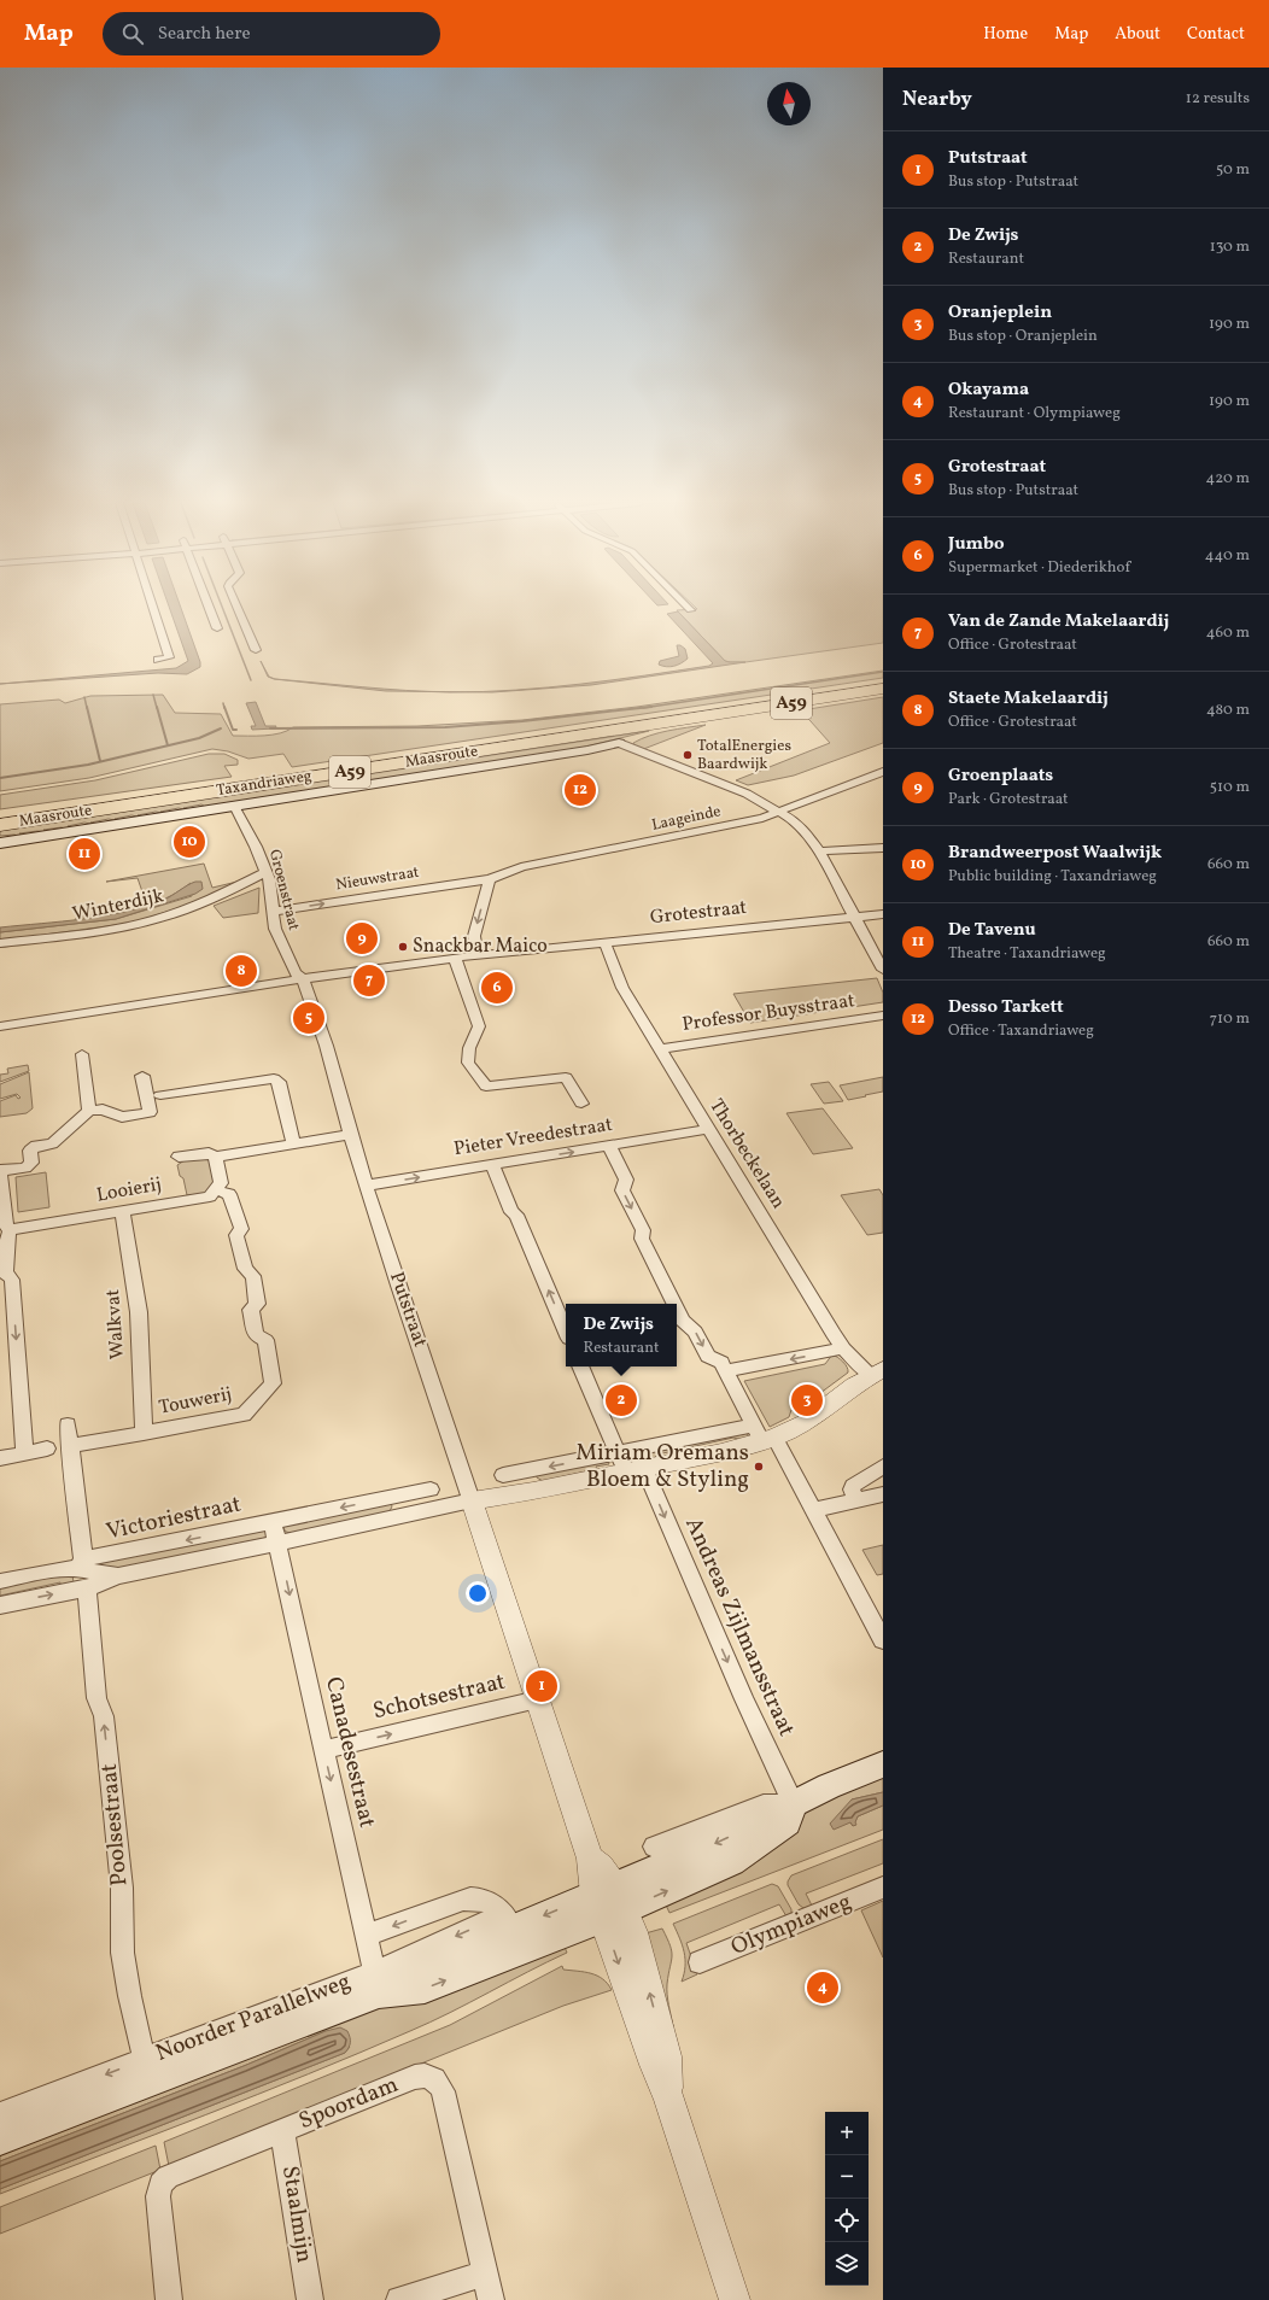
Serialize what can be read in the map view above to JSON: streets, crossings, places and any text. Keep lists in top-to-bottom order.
{
  "streets": {
    "highway": ["A59", "Maasroute"],
    "main road": ["Taxandriaweg", "Noorder Parallelweg"],
    "street": [
      "Laageinde",
      "Nieuwstraat",
      "Groenstraat",
      "Winterdijk",
      "Grotestraat",
      "Professor Buysstraat",
      "Pieter Vreedestraat",
      "Thorbeckelaan",
      "Looierij",
      "Putstraat",
      "Walkvat",
      "Touwerij",
      "Victoriestraat",
      "Andreas Zijlmansstraat",
      "Schotsestraat",
      "Canadesestraat",
      "Poolsestraat",
      "Olympiaweg",
      "Spoordam",
      "Staalmijn"
    ]
  },
  "crossings": [
    ["A59", "Maasroute"],
    ["A59", "Taxandriaweg"],
    ["Taxandriaweg", "Groenstraat"],
    ["Laageinde", "Nieuwstraat"],
    ["Nieuwstraat", "Groenstraat"],
    ["Groenstraat", "Winterdijk"],
    ["Groenstraat", "Grotestraat"],
    ["Groenstraat", "Putstraat"],
    ["Grotestraat", "Thorbeckelaan"],
    ["Grotestraat", "Putstraat"],
    ["Professor Buysstraat", "Thorbeckelaan"],
    ["Pieter Vreedestraat", "Thorbeckelaan"],
    ["Pieter Vreedestraat", "Putstraat"],
    ["Looierij", "Putstraat"],
    ["Looierij", "Walkvat"],
    ["Looierij", "Touwerij"],
    ["Putstraat", "Victoriestraat"],
    ["Putstraat", "Schotsestraat"],
    ["Putstraat", "Noorder Parallelweg"],
    ["Walkvat", "Touwerij"],
    ["Victoriestraat", "Canadesestraat"],
    ["Victoriestraat", "Poolsestraat"],
    ["Schotsestraat", "Canadesestraat"],
    ["Canadesestraat", "Noorder Parallelweg"],
    ["Poolsestraat", "Noorder Parallelweg"],
    ["Spoordam", "Staalmijn"]
  ],
  "one_way": [
    "Nieuwstraat",
    "Pieter Vreedestraat",
    "Andreas Zijlmansstraat",
    "Schotsestraat",
    "Canadesestraat",
    "Poolsestraat"
  ],
  "places": ["TotalEnergies Baardwijk", "Snackbar Maico", "Miriam Oremans Bloem & Styling"],
  "north": "top",
  "page": {
    "header": "Map",
    "search": "Search here",
    "nav": [
      "Home",
      "Map",
      "About",
      "Contact"
    ],
    "heading": ["Nearby", "12 results"],
    "list": [
      {
        "mark": "1",
        "name": "Putstraat",
        "note": "Bus stop · Putstraat",
        "value": "50 m"
      },
      {
        "mark": "2",
        "name": "De Zwijs",
        "note": "Restaurant",
        "value": "130 m"
      },
      {
        "mark": "3",
        "name": "Oranjeplein",
        "note": "Bus stop · Oranjeplein",
        "value": "190 m"
      },
      {
        "mark": "4",
        "name": "Okayama",
        "note": "Restaurant · Olympiaweg",
        "value": "190 m"
      },
      {
        "mark": "5",
        "name": "Grotestraat",
        "note": "Bus stop · Putstraat",
        "value": "420 m"
      },
      {
        "mark": "6",
        "name": "Jumbo",
        "note": "Supermarket · Diederikhof",
        "value": "440 m"
      },
      {
        "mark": "7",
        "name": "Van de Zande Makelaardij",
        "note": "Office · Grotestraat",
        "value": "460 m"
      },
      {
        "mark": "8",
        "name": "Staete Makelaardij",
        "note": "Office · Grotestraat",
        "value": "480 m"
      },
      {
        "mark": "9",
        "name": "Groenplaats",
        "note": "Park · Grotestraat",
        "value": "510 m"
      },
      {
        "mark": "10",
        "name": "Brandweerpost Waalwijk",
        "note": "Public building · Taxandriaweg",
        "value": "660 m"
      },
      {
        "mark": "11",
        "name": "De Tavenu",
        "note": "Theatre · Taxandriaweg",
        "value": "660 m"
      },
      {
        "mark": "12",
        "name": "Desso Tarkett",
        "note": "Office · Taxandriaweg",
        "value": "710 m"
      }
    ],
    "pins": [
      "12",
      "10",
      "11",
      "9",
      "8",
      "7",
      "6",
      "5",
      "2",
      "3",
      "1",
      "4"
    ],
    "popup": ["De Zwijs", "Restaurant"],
    "map_buttons": ["+", "−"]
  }
}
